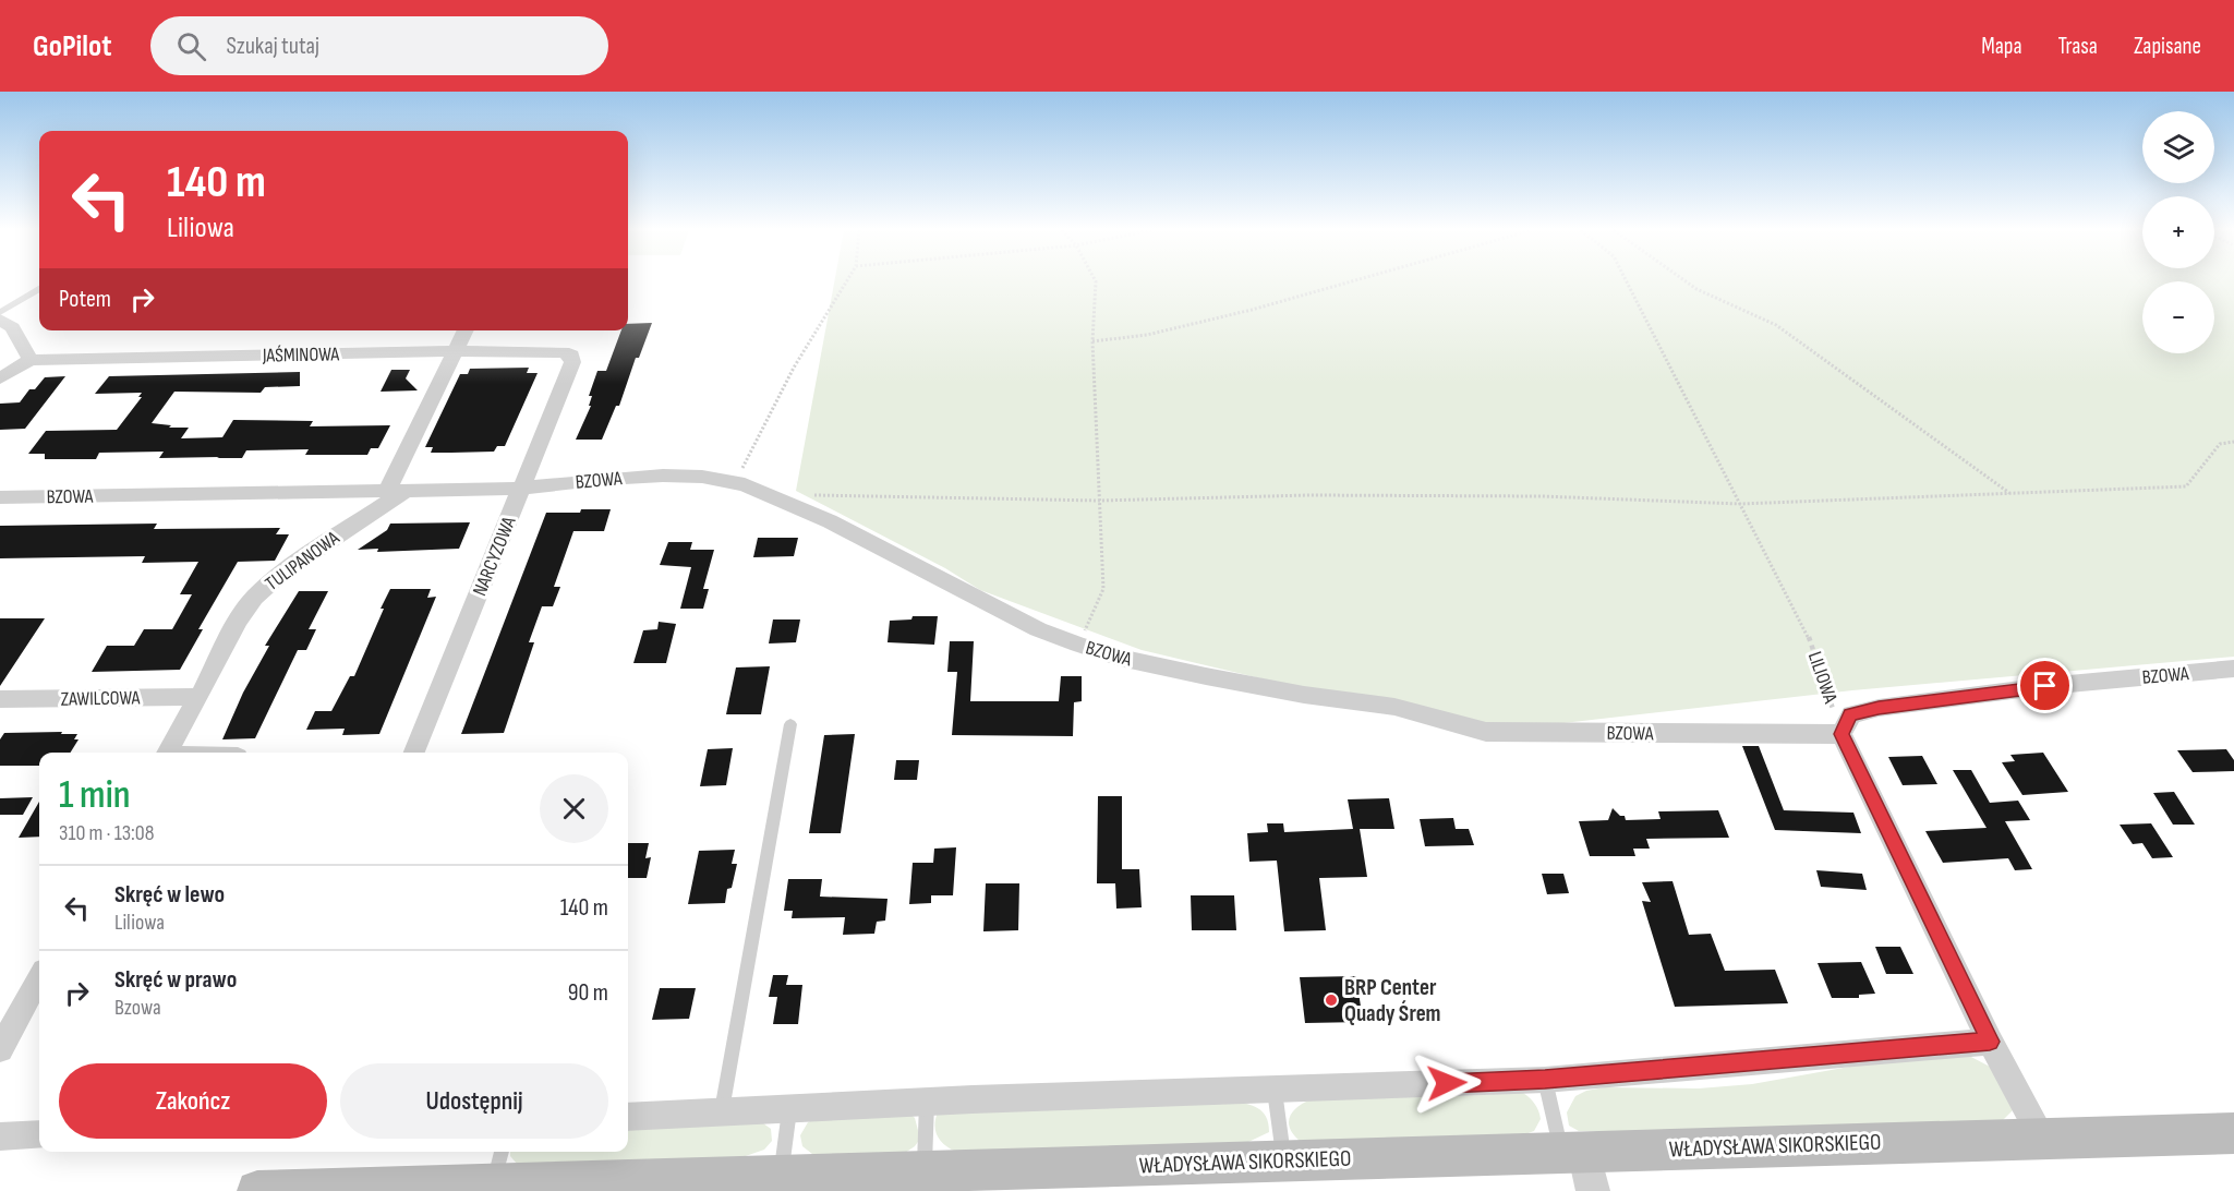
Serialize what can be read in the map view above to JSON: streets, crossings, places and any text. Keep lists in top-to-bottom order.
{
  "streets": {
    "main road": ["WŁADYSŁAWA SIKORSKIEGO"],
    "street": [
      "JAŚMINOWA",
      "BZOWA",
      "NARCYZOWA",
      "TULIPANOWA",
      "ZAWILCOWA"
    ],
    "path": ["LILIOWA"]
  },
  "crossings": [
    ["JAŚMINOWA", "NARCYZOWA"],
    ["BZOWA", "NARCYZOWA"],
    ["BZOWA", "TULIPANOWA"],
    ["BZOWA", "LILIOWA"],
    ["TULIPANOWA", "ZAWILCOWA"]
  ],
  "places": ["BRP Center Quady Śrem"],
  "page": {
    "header": "GoPilot",
    "search": "Szukaj tutaj",
    "nav": ["Mapa", "Trasa", "Zapisane"],
    "map_buttons": ["+", "−"],
    "turn": ["140 m", "Liliowa"],
    "then": "Potem",
    "heading": ["1 min", "310 m · 13:08"],
    "list": [
      {
        "name": "Skręć w lewo",
        "note": "Liliowa",
        "value": "140 m"
      },
      {
        "name": "Skręć w prawo",
        "note": "Bzowa",
        "value": "90 m"
      }
    ],
    "buttons": ["Zakończ", "Udostępnij"]
  }
}
